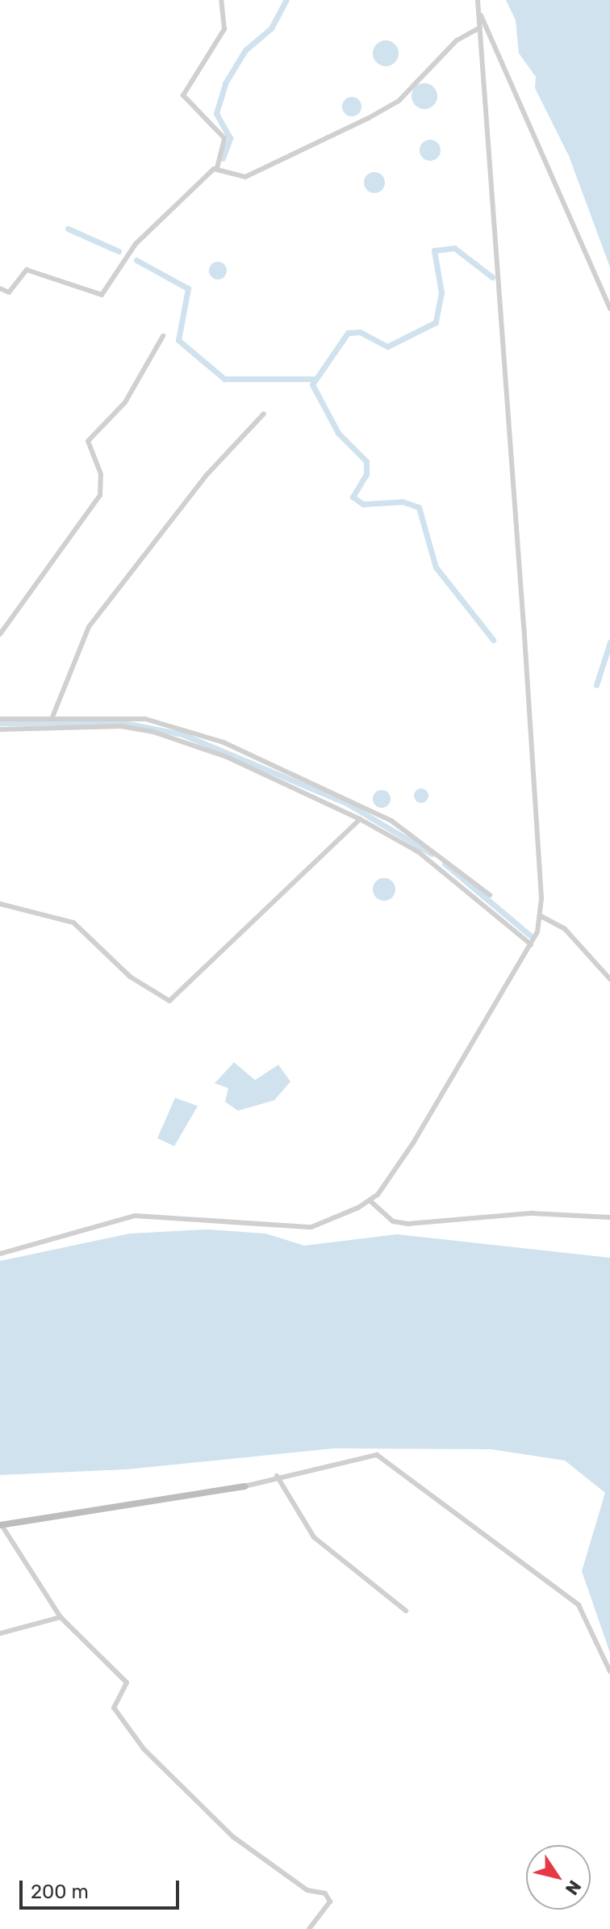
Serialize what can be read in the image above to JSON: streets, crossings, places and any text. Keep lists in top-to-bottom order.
{
  "scale_bar": "200 m",
  "north": "bottom right"
}
